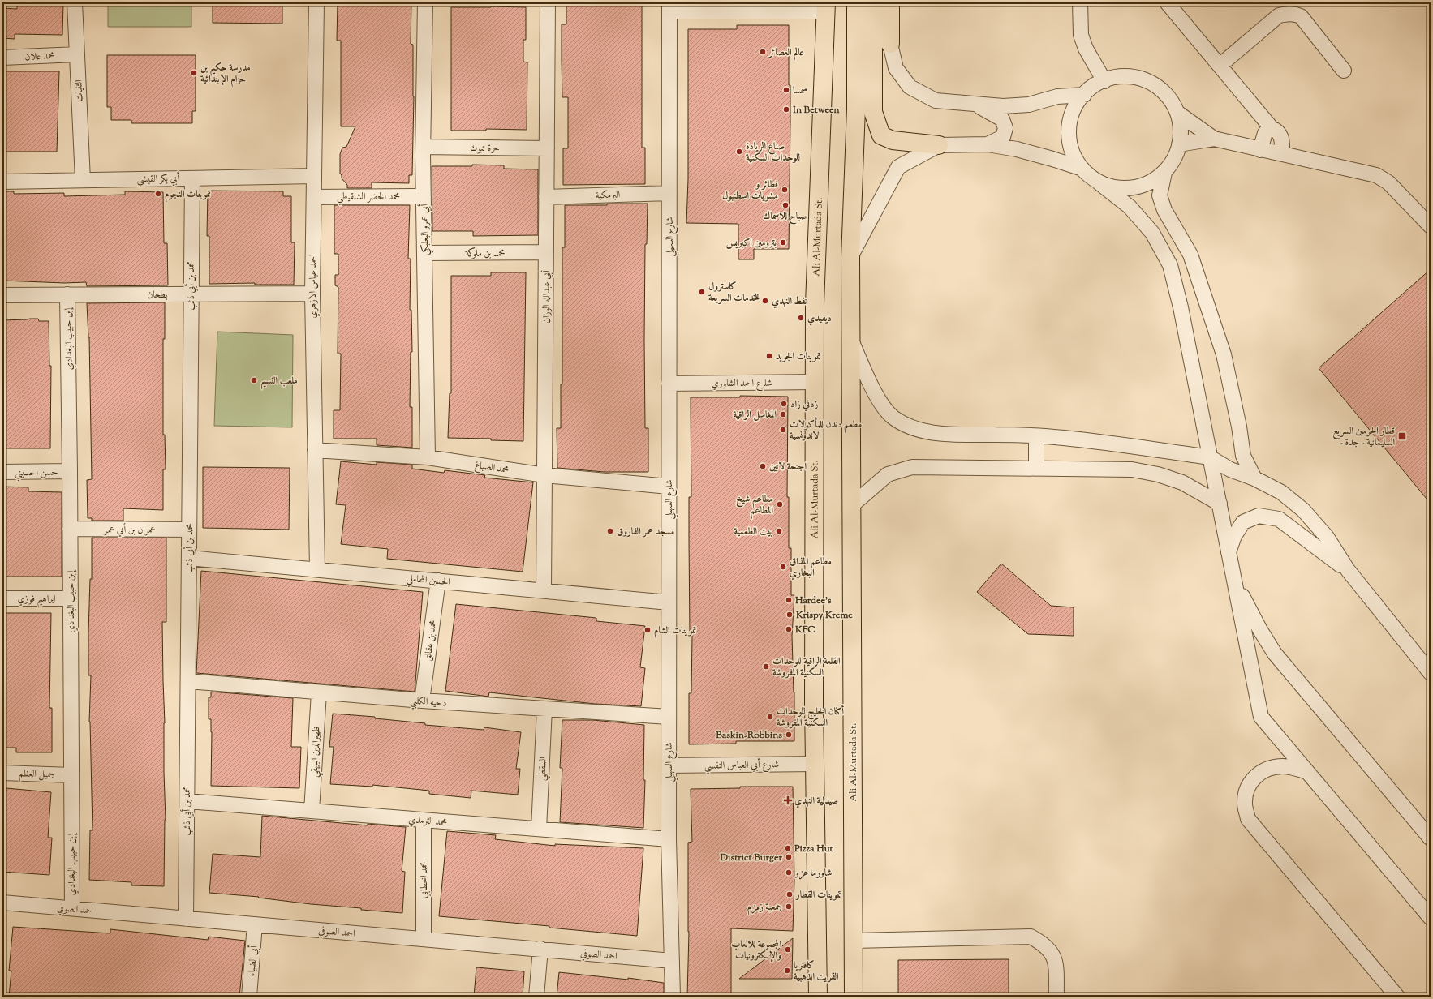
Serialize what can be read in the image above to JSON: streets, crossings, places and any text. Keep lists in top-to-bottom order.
{
  "streets": {
    "main road": ["Ali Al-Murtada St."],
    "street": [
      "محمد علان",
      "الثنيات",
      "حرة تبوك",
      "أبي بكر القبشي",
      "البرمكية",
      "محمد الخضر الشنقيطي",
      "أبي عمرو البعلبكي",
      "شارع السهيلي",
      "محمد بن ملوكة",
      "محمد بن أبي ذئب",
      "احمد عباس الازهري",
      "بطحان",
      "أبي عبدالله الوزان",
      "إبن حبيب البغدادي",
      "شلرع احمد الشاوري",
      "محمد الصباغ",
      "حسن الحسيني",
      "عمران بن أبي عمر",
      "الحسين المحاملي",
      "ابراهيم فوزي",
      "محمد بن عفالق",
      "دحيه الكلبي",
      "ظهيرالدين البيهقي",
      "شارع أبي العباس النفسي",
      "السقطي",
      "جميل العظم",
      "محمد الترمذي",
      "محمد الخطابي",
      "احمد الصوفي",
      "أبي الضياء"
    ]
  },
  "crossings": [
    ["محمد علان", "الثنيات"],
    ["الثنيات", "أبي بكر القبشي"],
    ["حرة تبوك", "أبي عمرو البعلبكي"],
    ["حرة تبوك", "أبي عبدالله الوزان"],
    ["أبي بكر القبشي", "محمد بن أبي ذئب"],
    ["أبي بكر القبشي", "احمد عباس الازهري"],
    ["البرمكية", "شارع السهيلي"],
    ["البرمكية", "أبي عبدالله الوزان"],
    ["محمد الخضر الشنقيطي", "أبي عمرو البعلبكي"],
    ["محمد الخضر الشنقيطي", "احمد عباس الازهري"],
    ["أبي عمرو البعلبكي", "محمد بن ملوكة"],
    ["أبي عمرو البعلبكي", "محمد الصباغ"],
    ["شارع السهيلي", "شلرع احمد الشاوري"],
    ["شارع السهيلي", "محمد الصباغ"],
    ["شارع السهيلي", "الحسين المحاملي"],
    ["شارع السهيلي", "دحيه الكلبي"],
    ["شارع السهيلي", "شارع أبي العباس النفسي"],
    ["شارع السهيلي", "محمد الترمذي"],
    ["شارع السهيلي", "احمد الصوفي"],
    ["Ali Al-Murtada St.", "شلرع احمد الشاوري"],
    ["Ali Al-Murtada St.", "شارع أبي العباس النفسي"],
    ["محمد بن ملوكة", "أبي عبدالله الوزان"],
    ["محمد بن أبي ذئب", "بطحان"],
    ["محمد بن أبي ذئب", "عمران بن أبي عمر"],
    ["محمد بن أبي ذئب", "الحسين المحاملي"],
    ["محمد بن أبي ذئب", "دحيه الكلبي"],
    ["محمد بن أبي ذئب", "محمد الترمذي"],
    ["محمد بن أبي ذئب", "احمد الصوفي"],
    ["احمد عباس الازهري", "بطحان"],
    ["احمد عباس الازهري", "محمد الصباغ"],
    ["احمد عباس الازهري", "الحسين المحاملي"],
    ["بطحان", "إبن حبيب البغدادي"],
    ["أبي عبدالله الوزان", "محمد الصباغ"],
    ["أبي عبدالله الوزان", "الحسين المحاملي"],
    ["إبن حبيب البغدادي", "حسن الحسيني"],
    ["إبن حبيب البغدادي", "عمران بن أبي عمر"],
    ["إبن حبيب البغدادي", "ابراهيم فوزي"],
    ["إبن حبيب البغدادي", "جميل العظم"],
    ["إبن حبيب البغدادي", "احمد الصوفي"],
    ["الحسين المحاملي", "محمد بن عفالق"],
    ["محمد بن عفالق", "دحيه الكلبي"],
    ["دحيه الكلبي", "ظهيرالدين البيهقي"],
    ["دحيه الكلبي", "السقطي"],
    ["ظهيرالدين البيهقي", "محمد الترمذي"],
    ["السقطي", "محمد الترمذي"],
    ["محمد الترمذي", "محمد الخطابي"],
    ["محمد الخطابي", "احمد الصوفي"],
    ["احمد الصوفي", "أبي الضياء"]
  ],
  "places": {
    "other": [
      "عالم العصائر",
      "مدرسة حكيم بن حزام الإبتدائية",
      "سمسا",
      "In Between",
      "صناع الريادة للوحدات السكنية",
      "فطائر و مشويات اسطنبول",
      "تموينات النجوم",
      "صباح للاسماك",
      "بترومين اكبريس",
      "كاسترول للخدمات السريعة",
      "نفط النهدي",
      "ديفيدي",
      "تموينات الجويد",
      "ملعب النسيم",
      "زدني زاد",
      "المغاسل الراقية",
      "مطعم دندن للمأكولات الاندونسية",
      "اجنحة لاتين",
      "مطاعم شيخ المطاعم",
      "مسجد عمر الفاروق",
      "بيت الطعمية",
      "مطاعم المذاق البخاري",
      "Hardee's",
      "Krispy Kreme",
      "KFC",
      "تموينات الشام",
      "القلعة الراقية للوحدات السكنية المفروشة",
      "أكنان الخليج للوحدات السكنية المفروشة",
      "Baskin-Robbins",
      "Pizza Hut",
      "District Burger",
      "شاورما عزو",
      "تموينات القطار",
      "جمعية زمزم",
      "المجموعة للالعاب والإلكترونيات",
      "كافتريا القريت الذهبية"
    ],
    "transit": ["قطار الحرمين السريع - السليمانية - جدة"],
    "health": ["صيدلية النهدي"]
  }
}
